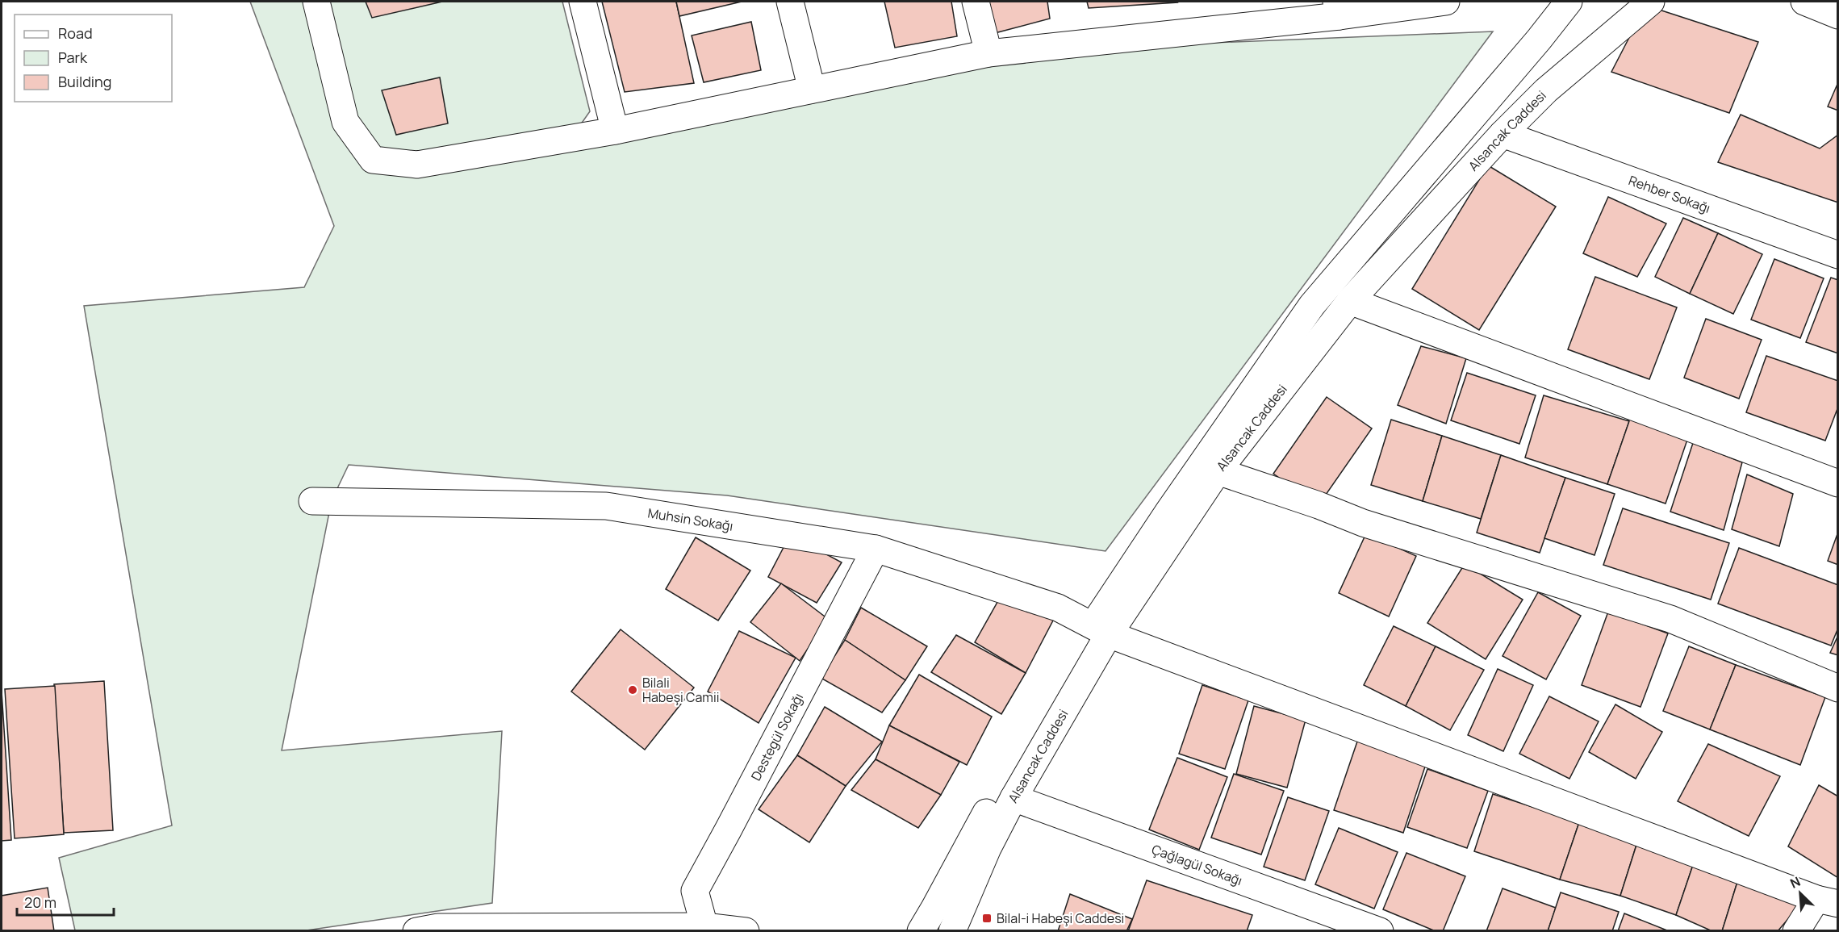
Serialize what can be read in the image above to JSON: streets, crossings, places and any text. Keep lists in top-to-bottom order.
{
  "streets": {
    "street": [
      "Alsancak Caddesi",
      "Rehber Sokağı",
      "Muhsin Sokağı",
      "Destegül Sokağı",
      "Çağlagül Sokağı"
    ]
  },
  "crossings": [
    ["Alsancak Caddesi", "Rehber Sokağı"],
    ["Alsancak Caddesi", "Muhsin Sokağı"],
    ["Alsancak Caddesi", "Çağlagül Sokağı"],
    ["Muhsin Sokağı", "Destegül Sokağı"]
  ],
  "places": {
    "other": ["Bilali Habeşi Camii"],
    "transit": ["Bilal-i Habeşi Caddesi"]
  },
  "legend": ["Road", "Park", "Building"],
  "scale_bar": "20 m",
  "north": "top left"
}
